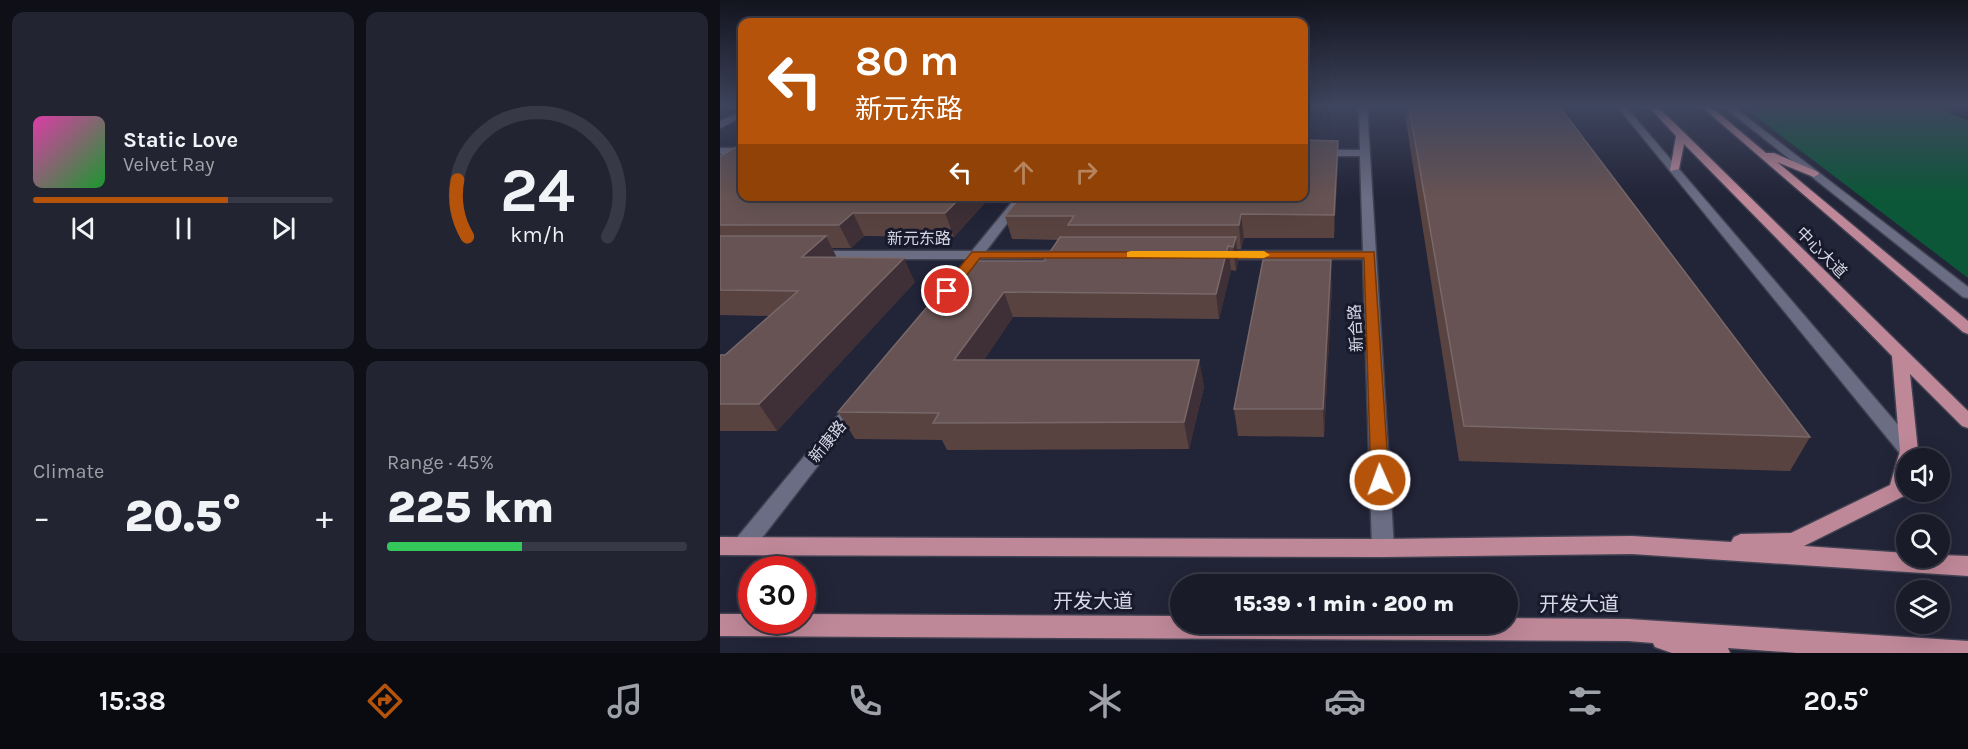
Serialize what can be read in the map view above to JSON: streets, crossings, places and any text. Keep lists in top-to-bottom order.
{
  "streets": {
    "main road": ["中心大道", "开发大道"],
    "street": ["新元东路", "新合路", "新康路"]
  },
  "page": {
    "turn": ["80 m", "新元东路"],
    "song": ["Static Love", "Velvet Ray"],
    "tile": [
      "Climate",
      ["Range · 45%", "225 km"]
    ],
    "heat": ["−", "20.5°", "+"],
    "limit": "30",
    "trip": "15:39 · 1 min · 200 m",
    "tabs": ["15:38", "20.5°"],
    "gauge": ["24", "km/h"]
  }
}
